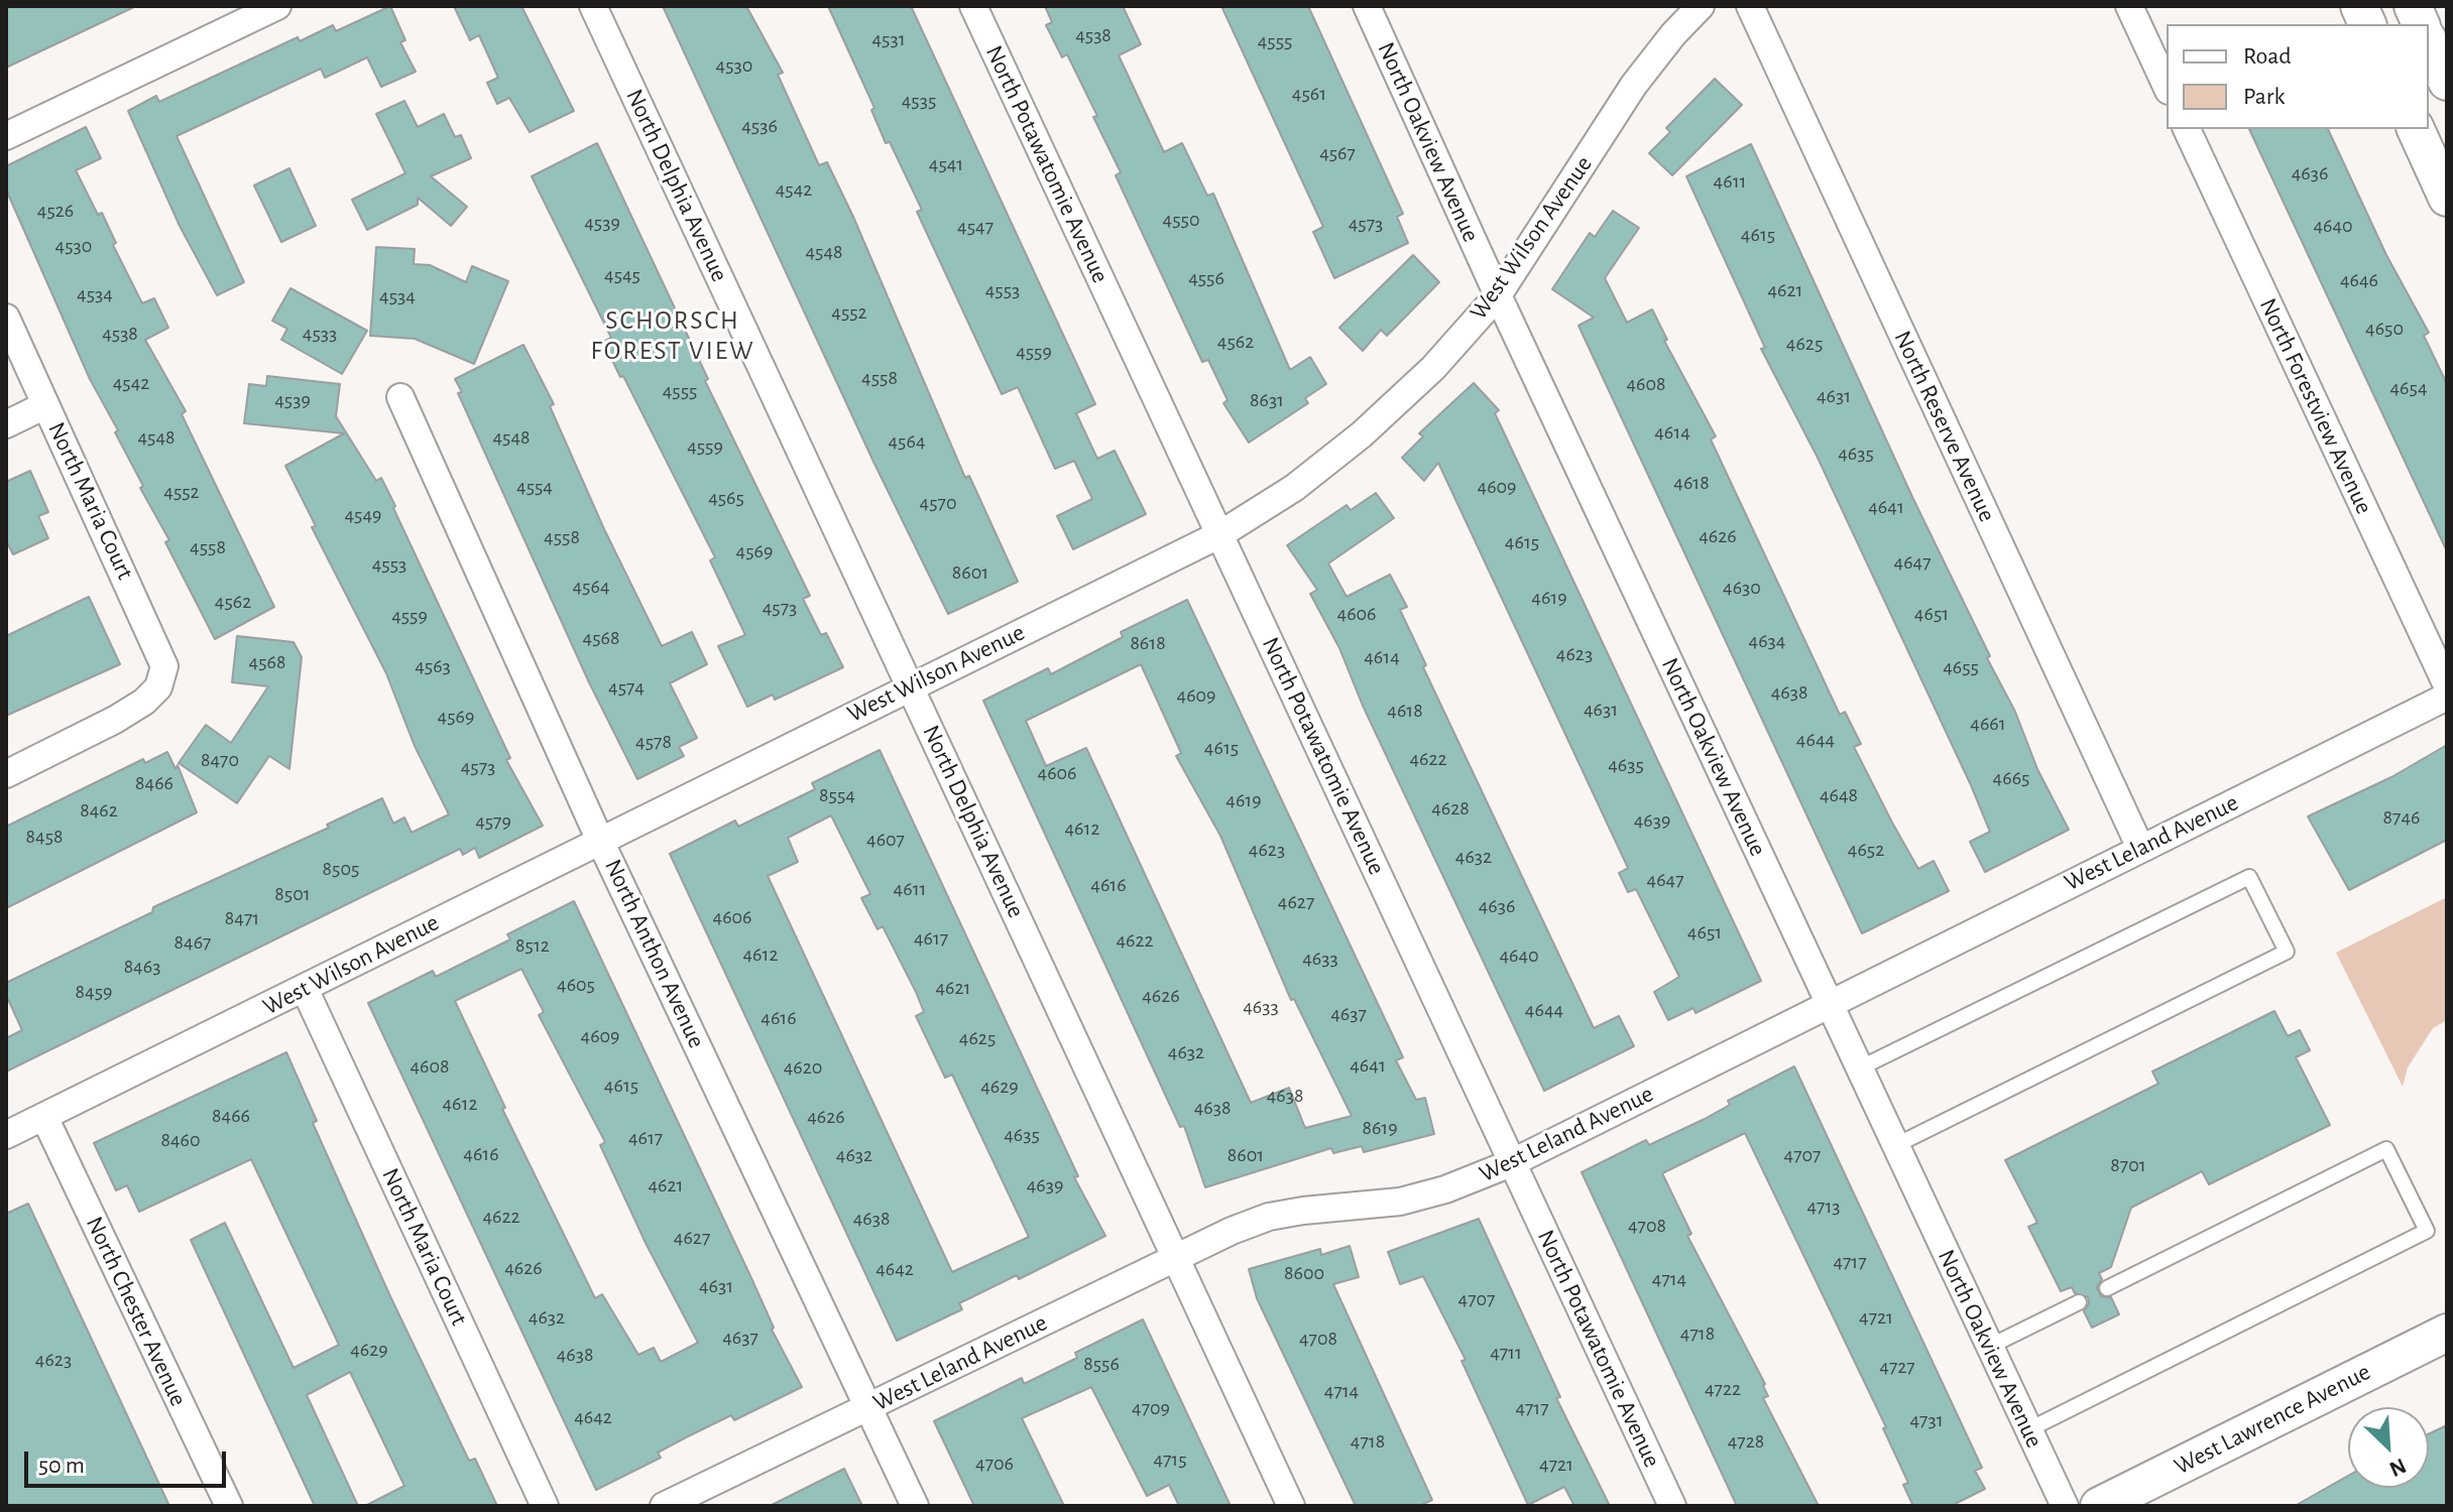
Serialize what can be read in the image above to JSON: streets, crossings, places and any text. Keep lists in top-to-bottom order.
{
  "streets": {
    "main road": ["West Lawrence Avenue"],
    "street": [
      "North Oakview Avenue",
      "North Potawatomie Avenue",
      "North Delphia Avenue",
      "West Wilson Avenue",
      "North Forestview Avenue",
      "North Reserve Avenue",
      "North Maria Court",
      "West Leland Avenue",
      "North Anthon Avenue",
      "North Chester Avenue"
    ]
  },
  "crossings": [
    ["North Oakview Avenue", "West Wilson Avenue"],
    ["North Oakview Avenue", "West Leland Avenue"],
    ["North Potawatomie Avenue", "West Wilson Avenue"],
    ["North Potawatomie Avenue", "West Leland Avenue"],
    ["North Delphia Avenue", "West Wilson Avenue"],
    ["North Delphia Avenue", "West Leland Avenue"],
    ["West Wilson Avenue", "North Maria Court"],
    ["West Wilson Avenue", "North Anthon Avenue"],
    ["West Wilson Avenue", "North Chester Avenue"],
    ["North Reserve Avenue", "West Leland Avenue"],
    ["West Leland Avenue", "North Anthon Avenue"]
  ],
  "districts": ["SCHORSCH FOREST VIEW"],
  "house_numbers": [
    "4538",
    "4531",
    "4555",
    "4530",
    "4561",
    "4535",
    "4536",
    "4567",
    "4541",
    "4636",
    "4611",
    "4542",
    "4526",
    "4550",
    "4539",
    "4573",
    "4640",
    "4547",
    "4615",
    "4530",
    "4548",
    "4545",
    "4556",
    "4646",
    "4553",
    "4621",
    "4534",
    "4534",
    "4552",
    "4650",
    "4538",
    "4533",
    "4562",
    "4625",
    "4559",
    "4558",
    "4542",
    "4608",
    "4654",
    "4555",
    "4631",
    "4539",
    "8631",
    "4614",
    "4548",
    "4548",
    "4564",
    "4559",
    "4635",
    "4618",
    "4554",
    "4609",
    "4552",
    "4565",
    "4570",
    "4641",
    "4549",
    "4626",
    "4558",
    "4615",
    "4558",
    "4569",
    "4647",
    "4553",
    "8601",
    "4564",
    "4630",
    "4619",
    "4562",
    "4573",
    "4606",
    "4651",
    "4559",
    "4568",
    "4634",
    "8618",
    "4623",
    "4614",
    "4568",
    "4563",
    "4655",
    "4574",
    "4638",
    "4609",
    "4631",
    "4618",
    "4569",
    "4661",
    "4644",
    "4578",
    "4615",
    "4622",
    "8470",
    "4635",
    "4573",
    "4606",
    "4665",
    "8466",
    "8554",
    "4648",
    "4619",
    "4628",
    "8462",
    "8746",
    "4639",
    "4579",
    "4612",
    "8458",
    "4607",
    "4623",
    "4652",
    "4632",
    "8505",
    "4647",
    "4616",
    "4611",
    "8501",
    "4627",
    "4636",
    "4606",
    "8471",
    "4651",
    "4617",
    "4622",
    "8467",
    "8512",
    "4612",
    "4640",
    "4633",
    "8463",
    "4605",
    "4621",
    "8459",
    "4626",
    "4633",
    "4644",
    "4637",
    "4616",
    "4609",
    "4625",
    "4632",
    "4641",
    "4608",
    "4620",
    "4615",
    "4629",
    "4638",
    "4612",
    "4638",
    "8466",
    "4626",
    "8619",
    "4635",
    "4617",
    "8460",
    "4616",
    "4632",
    "8601",
    "4707",
    "8701",
    "4621",
    "4639",
    "4713",
    "4622",
    "4638",
    "4708",
    "4627",
    "4717",
    "4626",
    "4642",
    "8600",
    "4714",
    "4631",
    "4707",
    "4632",
    "4721",
    "4718",
    "4637",
    "4708",
    "4629",
    "4711",
    "4638",
    "4623",
    "8556",
    "4727",
    "4722",
    "4714",
    "4709",
    "4717",
    "4642",
    "4731",
    "4718",
    "4728",
    "4715",
    "4706",
    "4721"
  ],
  "legend": ["Road", "Park"],
  "scale_bar": "50 m",
  "north": "bottom right"
}
